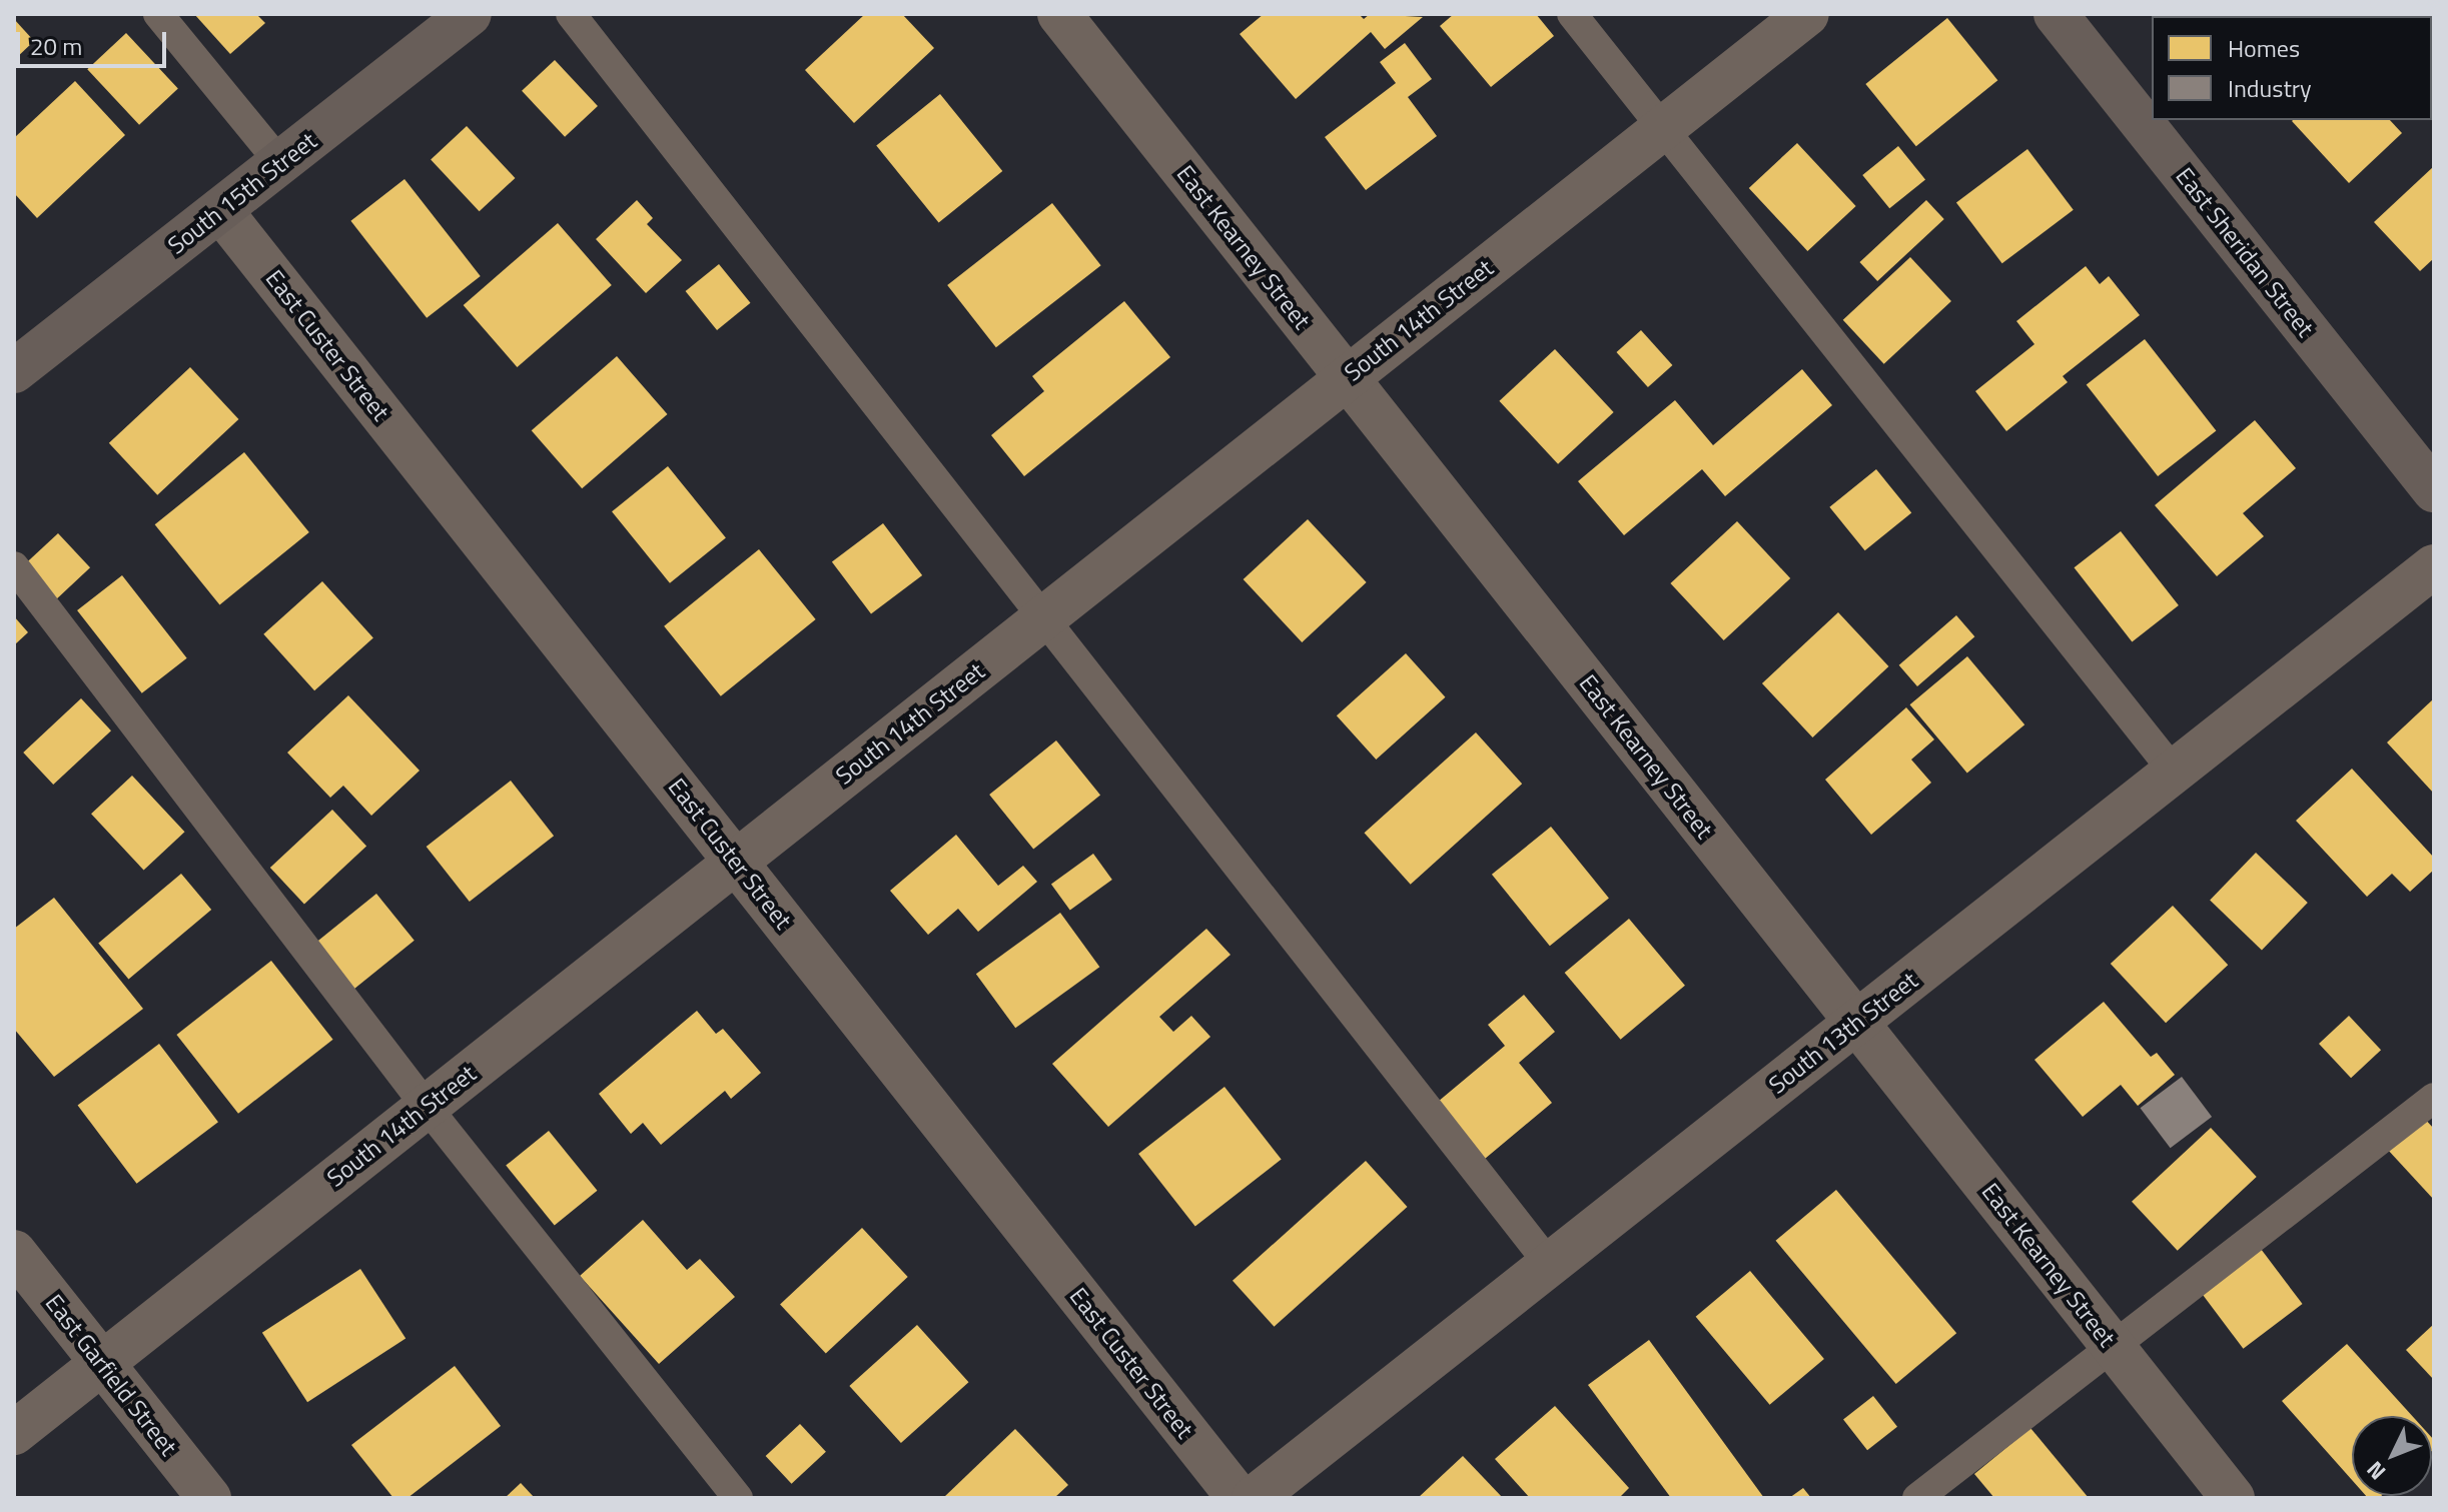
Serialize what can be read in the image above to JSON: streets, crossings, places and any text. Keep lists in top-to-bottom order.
{
  "streets": {
    "street": [
      "South 15th Street",
      "East Kearney Street",
      "East Sheridan Street",
      "South 14th Street",
      "East Custer Street",
      "South 13th Street",
      "East Garfield Street"
    ]
  },
  "crossings": [
    ["South 15th Street", "East Custer Street"],
    ["East Kearney Street", "South 14th Street"],
    ["East Kearney Street", "South 13th Street"],
    ["South 14th Street", "East Custer Street"],
    ["South 14th Street", "East Garfield Street"]
  ],
  "legend": ["Homes", "Industry"],
  "scale_bar": "20 m",
  "north": "bottom left"
}
